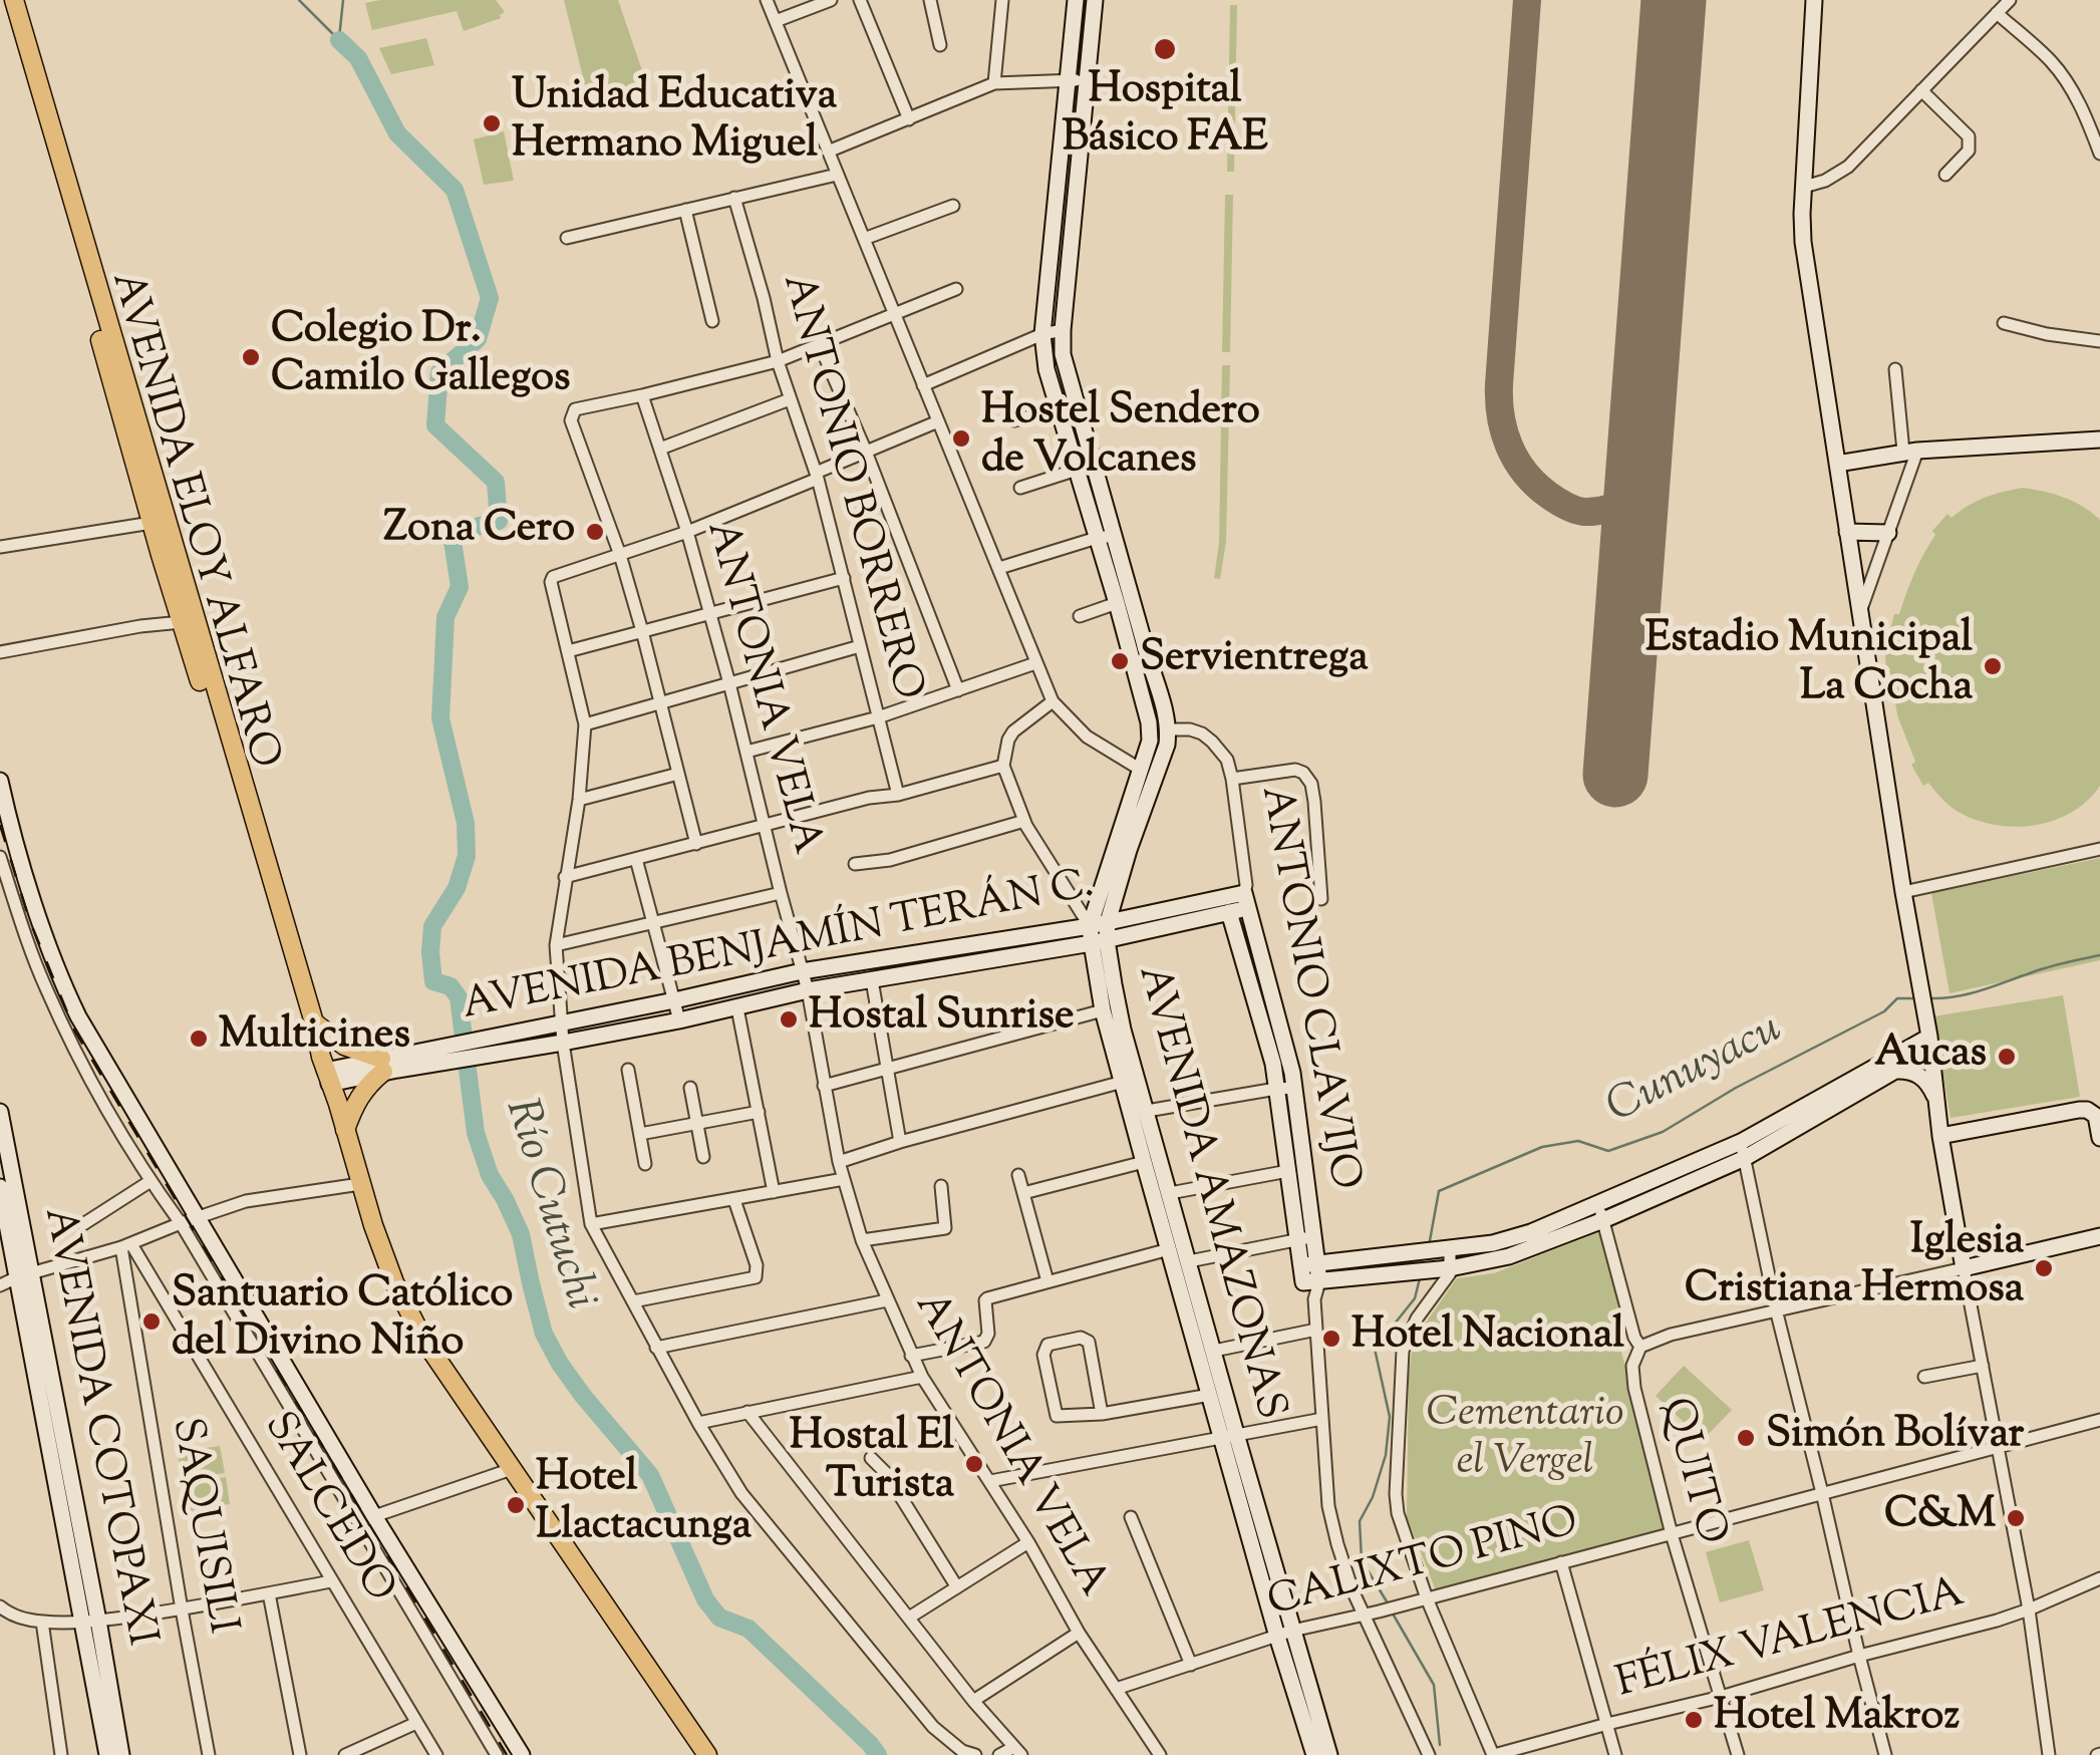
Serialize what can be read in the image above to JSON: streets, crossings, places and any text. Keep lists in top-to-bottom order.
{
  "streets": {
    "main road": [
      "AVENIDA ELOY ALFARO",
      "AVENIDA BENJAMÍN TERÁN C.",
      "ANTONIO CLAVIJO",
      "AVENIDA AMAZONAS",
      "AVENIDA COTOPAXI"
    ],
    "street": [
      "ANTONIO BORRERO",
      "ANTONIA VELA",
      "QUITO",
      "SALCEDO",
      "SAQUISILI",
      "CALIXTO PINO",
      "FÉLIX VALENCIA"
    ]
  },
  "crossings": [
    ["AVENIDA ELOY ALFARO", "AVENIDA BENJAMÍN TERÁN C."],
    ["ANTONIA VELA", "AVENIDA BENJAMÍN TERÁN C."],
    ["ANTONIA VELA", "CALIXTO PINO"],
    ["AVENIDA BENJAMÍN TERÁN C.", "ANTONIO CLAVIJO"],
    ["AVENIDA BENJAMÍN TERÁN C.", "AVENIDA AMAZONAS"],
    ["ANTONIO CLAVIJO", "AVENIDA AMAZONAS"],
    ["ANTONIO CLAVIJO", "CALIXTO PINO"],
    ["AVENIDA AMAZONAS", "CALIXTO PINO"],
    ["QUITO", "CALIXTO PINO"],
    ["QUITO", "FÉLIX VALENCIA"],
    ["SALCEDO", "SAQUISILI"]
  ],
  "water": ["Cunuyacu", "Río Cutuchi"],
  "parks": ["Cementario el Vergel"],
  "places": [
    "Hospital Básico FAE",
    "Unidad Educativa Hermano Miguel",
    "Colegio Dr. Camilo Gallegos",
    "Hostel Sendero de Volcanes",
    "Zona Cero",
    "Servientrega",
    "Estadio Municipal La Cocha",
    "Hostal Sunrise",
    "Multicines",
    "Aucas",
    "Iglesia Cristiana Hermosa",
    "Santuario Católico del Divino Niño",
    "Hotel Nacional",
    "Simón Bolívar",
    "Hostal El Turista",
    "Hotel Llactacunga",
    "C&M",
    "Hotel Makroz"
  ]
}
